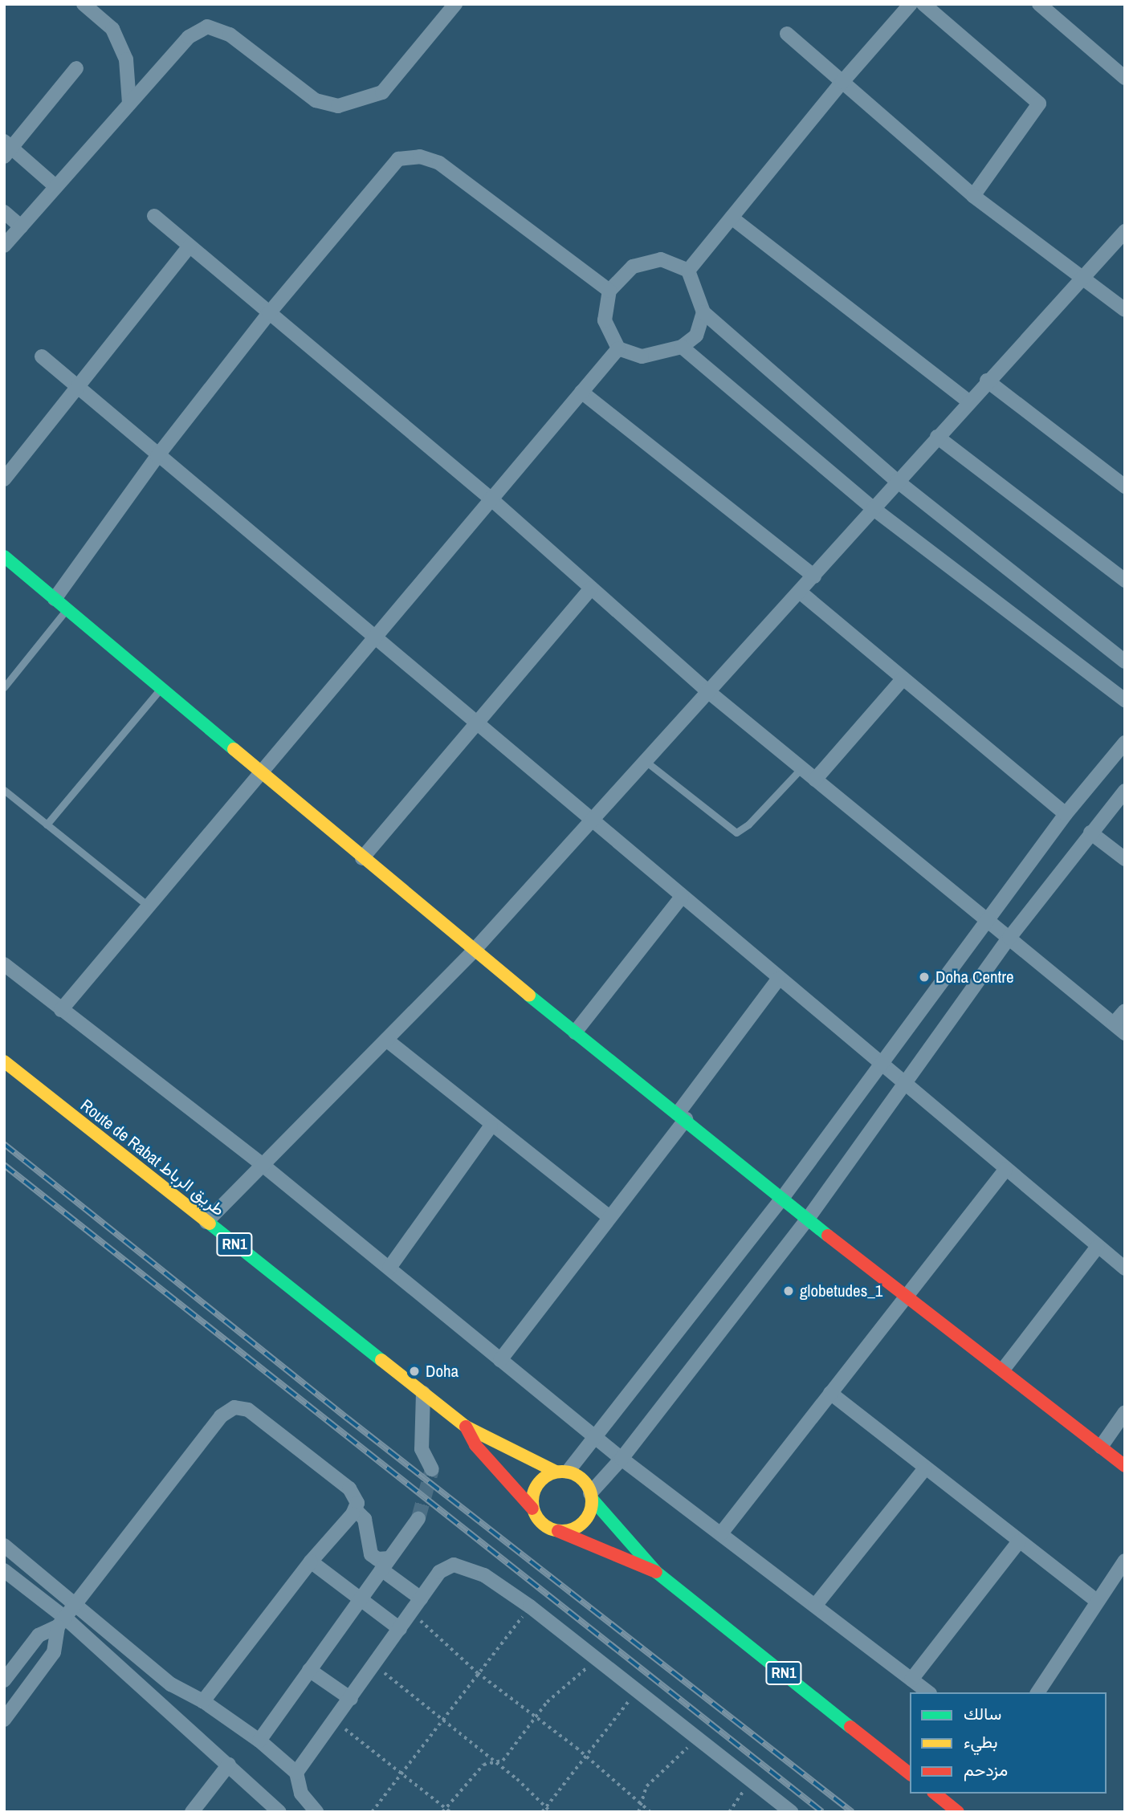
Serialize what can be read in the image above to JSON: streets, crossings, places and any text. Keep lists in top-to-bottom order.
{
  "streets": {
    "main road": ["Route de Rabat طريق الرباط", "RN1"]
  },
  "crossings": [
    ["Route de Rabat طريق الرباط", "RN1"]
  ],
  "places": ["Doha Centre", "globetudes_1", "Doha"],
  "legend": ["سالك", "بطيء", "مزدحم"]
}
